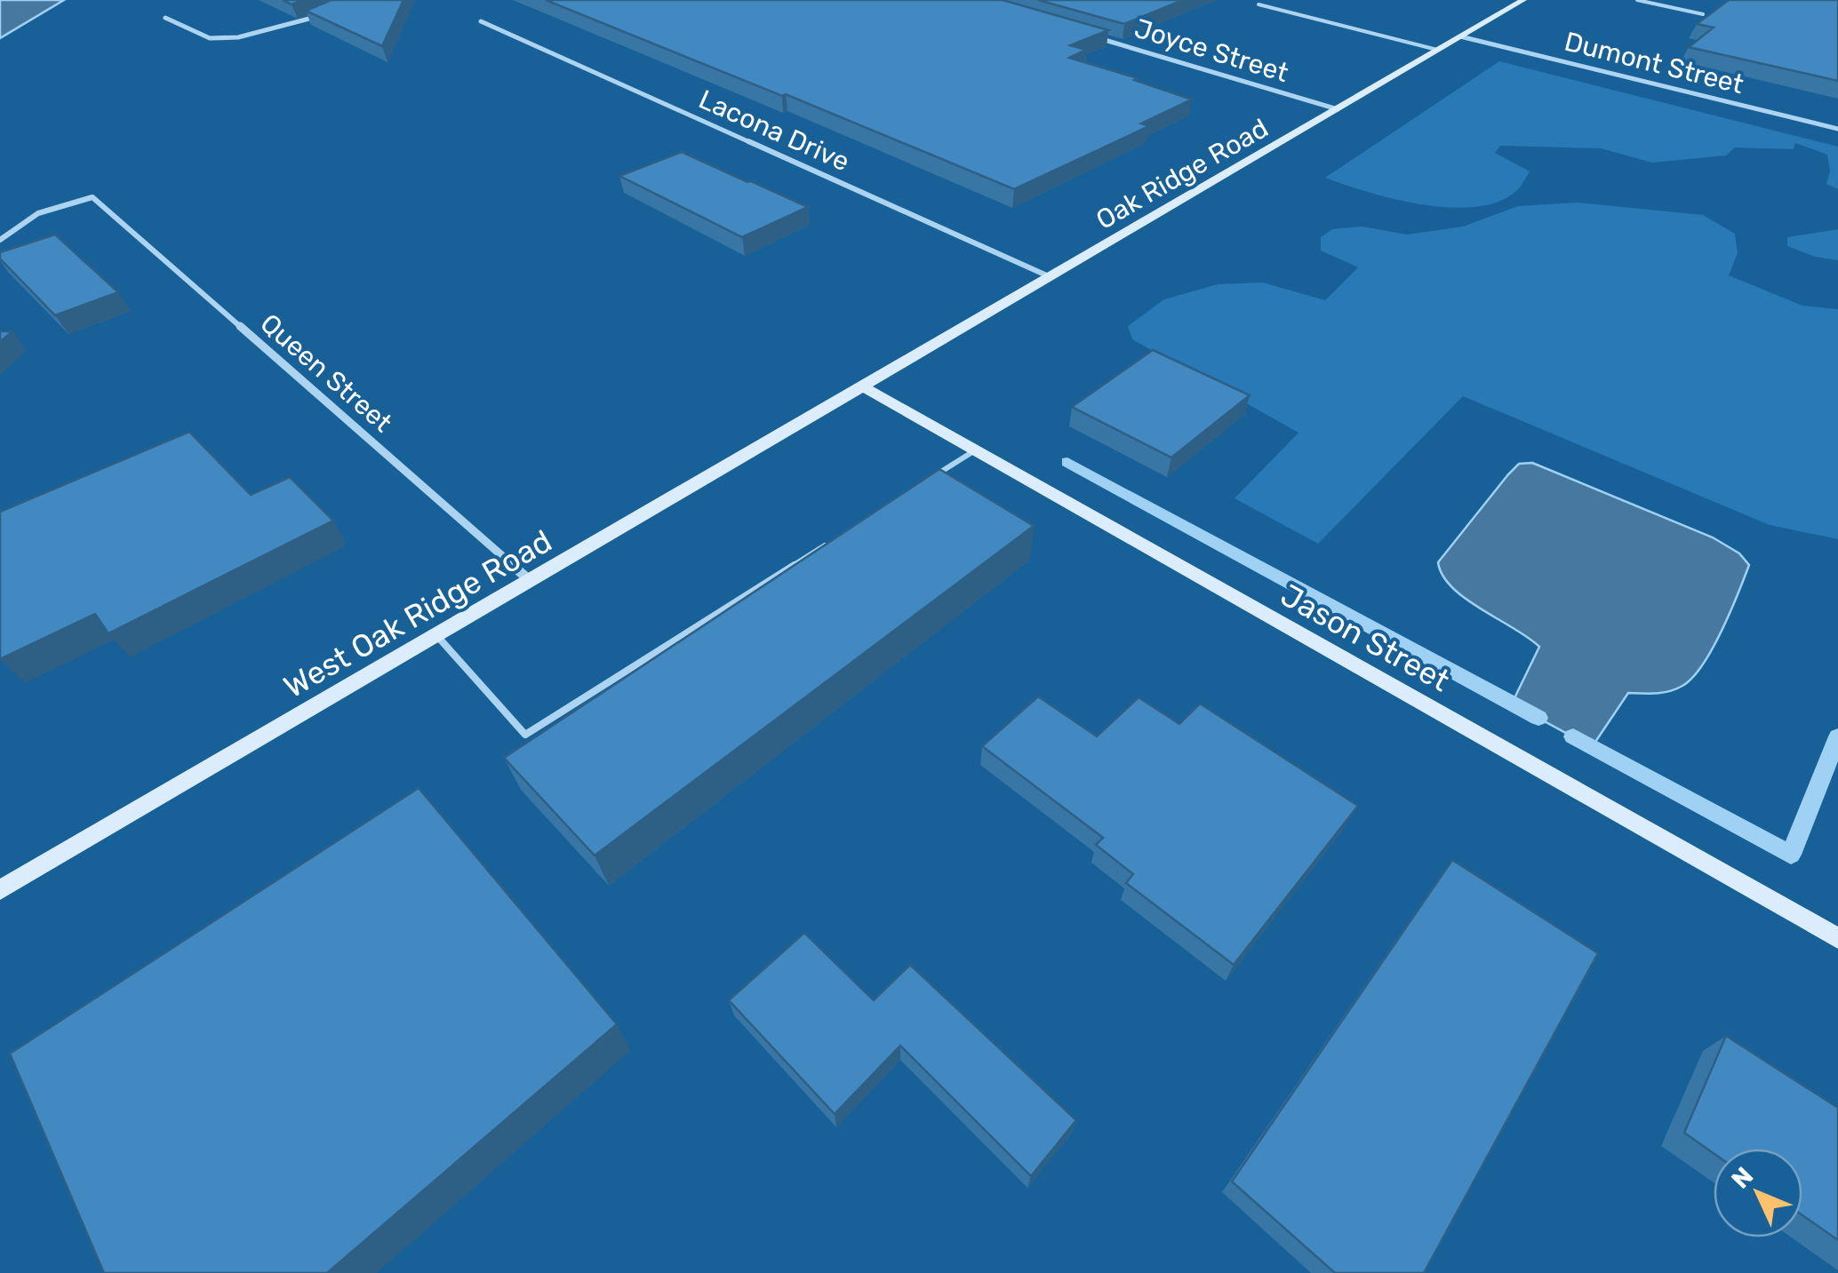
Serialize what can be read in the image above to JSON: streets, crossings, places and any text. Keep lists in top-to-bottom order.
{
  "streets": {
    "main road": ["Oak Ridge Road", "West Oak Ridge Road", "Jason Street"],
    "street": [
      "Joyce Street",
      "Dumont Street",
      "Lacona Drive",
      "Queen Street"
    ]
  },
  "crossings": [
    ["Joyce Street", "Oak Ridge Road"],
    ["Dumont Street", "Oak Ridge Road"],
    ["Lacona Drive", "Oak Ridge Road"],
    ["Oak Ridge Road", "West Oak Ridge Road"],
    ["Oak Ridge Road", "Jason Street"],
    ["Queen Street", "West Oak Ridge Road"],
    ["West Oak Ridge Road", "Jason Street"]
  ],
  "north": "top left"
}
